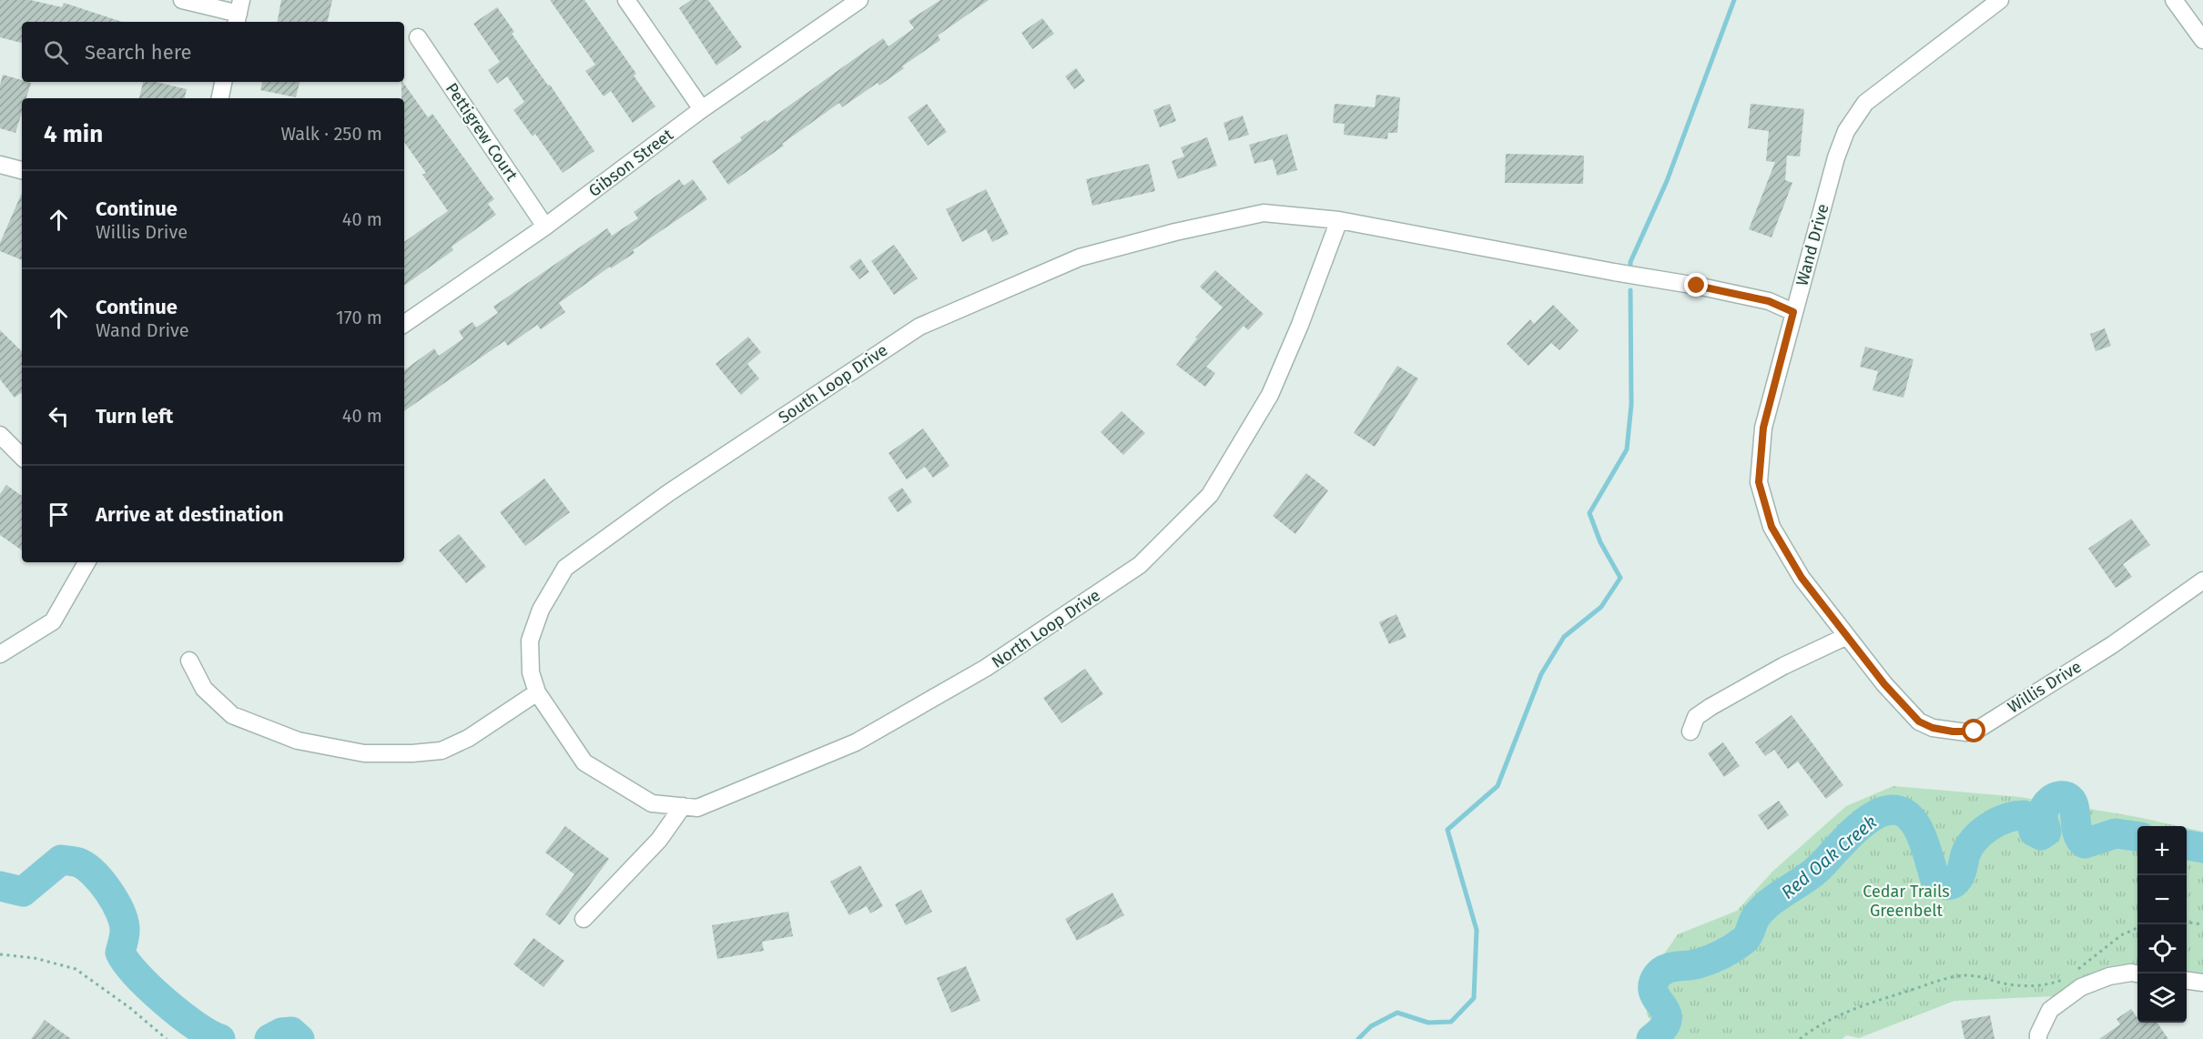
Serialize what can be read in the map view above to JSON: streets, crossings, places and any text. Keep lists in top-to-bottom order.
{
  "streets": {
    "street": [
      "Pettigrew Court",
      "Gibson Street",
      "Wand Drive",
      "South Loop Drive",
      "North Loop Drive",
      "Willis Drive"
    ]
  },
  "crossings": [
    ["Pettigrew Court", "Gibson Street"],
    ["Wand Drive", "South Loop Drive"],
    ["Wand Drive", "Willis Drive"],
    ["South Loop Drive", "North Loop Drive"]
  ],
  "water": ["Red Oak Creek"],
  "parks": ["Cedar Trails Greenbelt"],
  "page": {
    "search": "Search here",
    "heading": ["4 min", "Walk · 250 m"],
    "list": [
      ["Continue", "Willis Drive", "40 m"],
      ["Continue", "Wand Drive", "170 m"],
      ["Turn left", "40 m"],
      "Arrive at destination"
    ],
    "map_buttons": ["+", "−"]
  }
}
